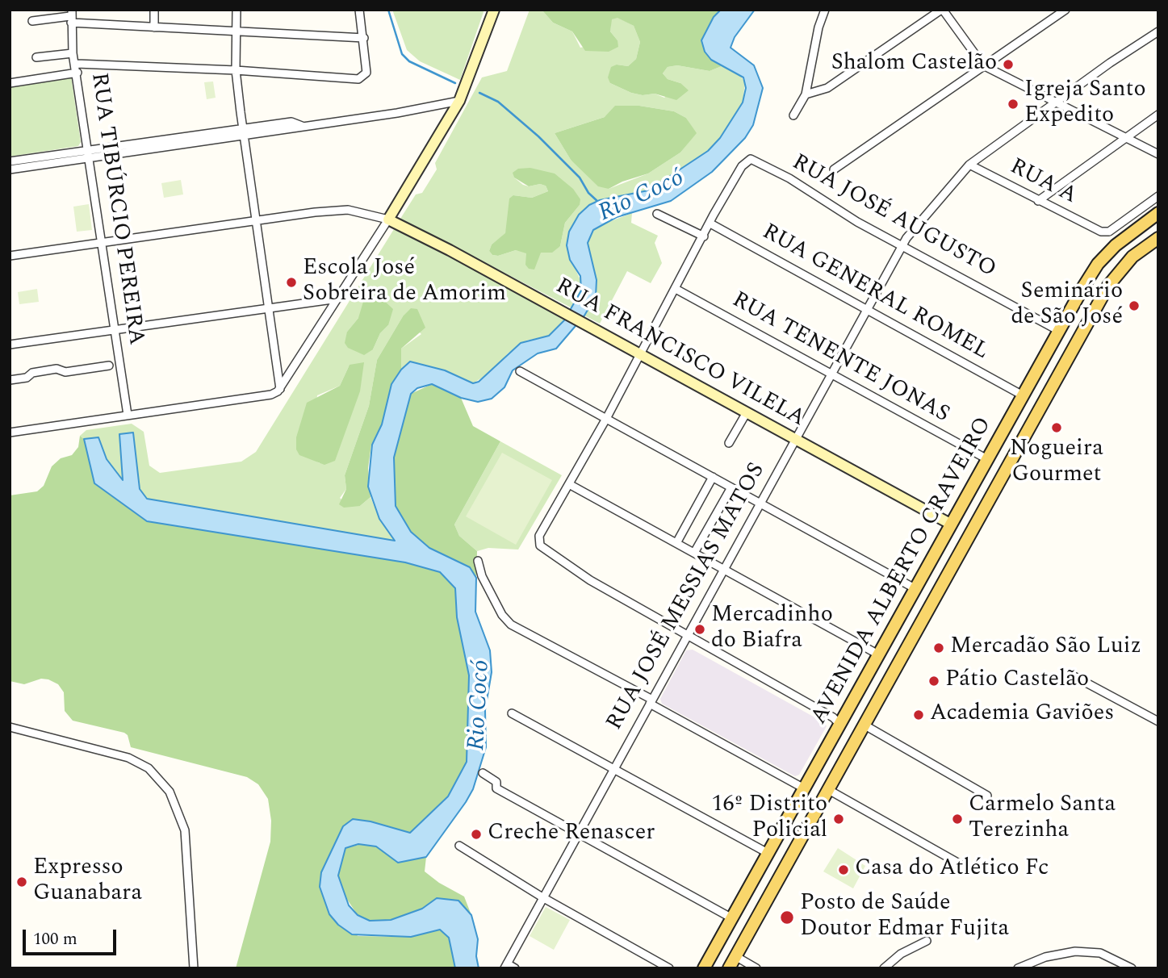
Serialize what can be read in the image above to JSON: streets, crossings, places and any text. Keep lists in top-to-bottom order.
{
  "streets": {
    "main road": ["AVENIDA ALBERTO CRAVEIRO"],
    "street": [
      "RUA A",
      "RUA TIBÚRCIO PEREIRA",
      "RUA JOSÉ AUGUSTO",
      "RUA GENERAL ROMEL",
      "RUA FRANCISCO VILELA",
      "RUA TENENTE JONAS",
      "RUA JOSÉ MESSIAS MATOS"
    ]
  },
  "crossings": [
    ["RUA A", "RUA JOSÉ MESSIAS MATOS"],
    ["RUA JOSÉ AUGUSTO", "RUA GENERAL ROMEL"],
    ["RUA JOSÉ AUGUSTO", "AVENIDA ALBERTO CRAVEIRO"],
    ["RUA JOSÉ AUGUSTO", "RUA JOSÉ MESSIAS MATOS"],
    ["RUA GENERAL ROMEL", "AVENIDA ALBERTO CRAVEIRO"],
    ["RUA GENERAL ROMEL", "RUA JOSÉ MESSIAS MATOS"],
    ["RUA FRANCISCO VILELA", "AVENIDA ALBERTO CRAVEIRO"],
    ["RUA FRANCISCO VILELA", "RUA JOSÉ MESSIAS MATOS"],
    ["RUA TENENTE JONAS", "AVENIDA ALBERTO CRAVEIRO"],
    ["RUA TENENTE JONAS", "RUA JOSÉ MESSIAS MATOS"]
  ],
  "water": ["Rio Cocó"],
  "places": [
    "Shalom Castelão",
    "Igreja Santo Expedito",
    "Escola José Sobreira de Amorim",
    "Seminário de São José",
    "Nogueira Gourmet",
    "Mercadinho do Biafra",
    "Mercadão São Luiz",
    "Pátio Castelão",
    "Academia Gaviões",
    "16º Distrito Policial",
    "Carmelo Santa Terezinha",
    "Creche Renascer",
    "Casa do Atlético Fc",
    "Expresso Guanabara",
    "Posto de Saúde Doutor Edmar Fujita"
  ],
  "scale_bar": "100 m"
}
